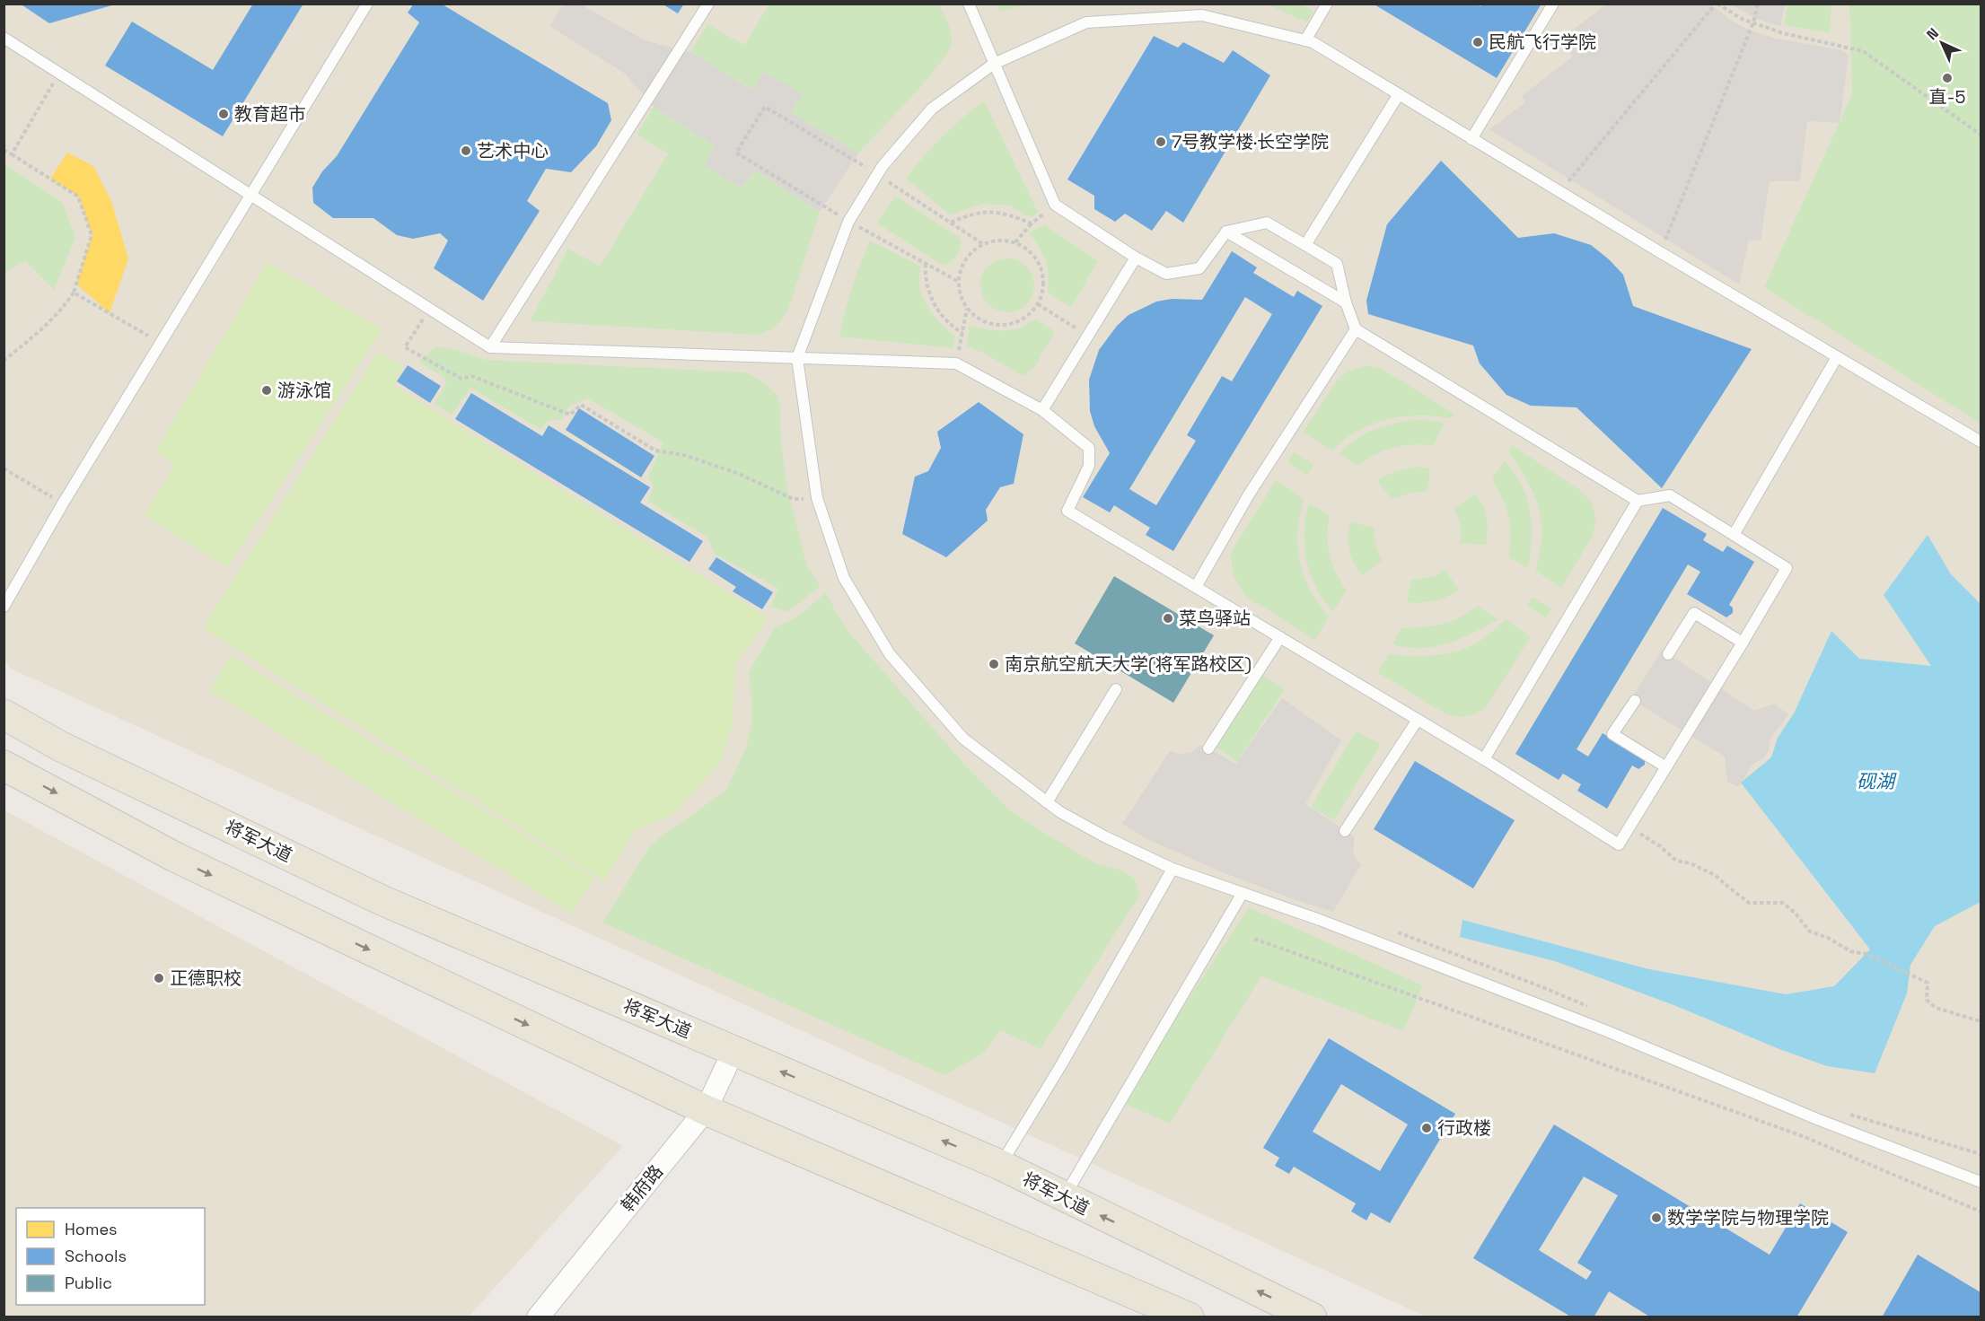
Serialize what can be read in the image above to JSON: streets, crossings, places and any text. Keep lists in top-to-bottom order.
{
  "streets": {
    "main road": ["将军大道"],
    "street": ["韩府路"]
  },
  "crossings": [
    ["将军大道", "韩府路"]
  ],
  "water": ["砚湖"],
  "places": [
    "民航飞行学院",
    "直-5",
    "教育超市",
    "7号教学楼·长空学院",
    "艺术中心",
    "游泳馆",
    "菜鸟驿站",
    "南京航空航天大学(将军路校区)",
    "正德职校",
    "行政楼",
    "数学学院与物理学院"
  ],
  "legend": ["Homes", "Schools", "Public"],
  "north": "top left"
}
